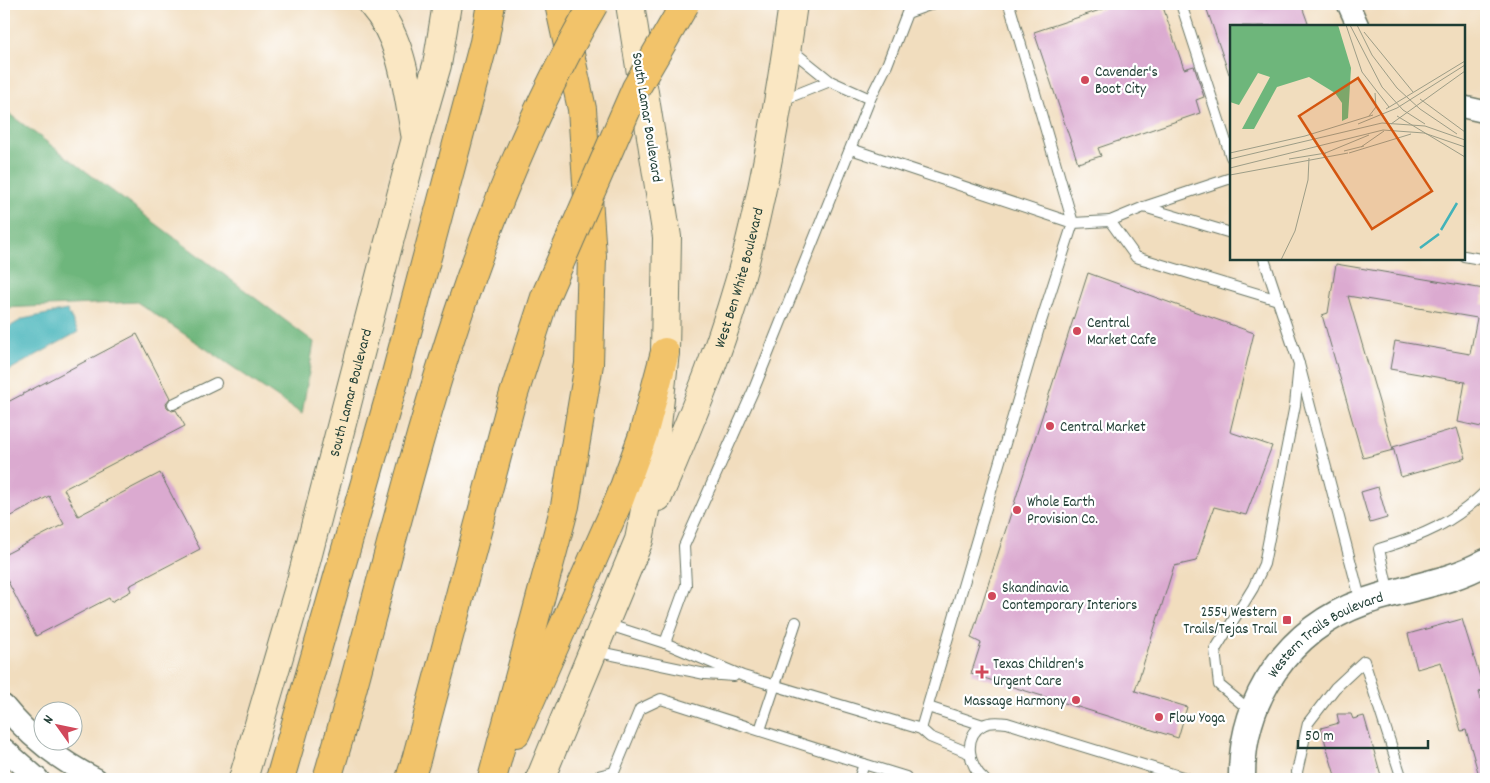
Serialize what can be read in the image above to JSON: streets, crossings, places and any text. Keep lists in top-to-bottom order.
{
  "streets": {
    "main road": ["South Lamar Boulevard", "West Ben White Boulevard"],
    "street": ["Western Trails Boulevard"]
  },
  "crossings": [
    ["South Lamar Boulevard", "West Ben White Boulevard"]
  ],
  "places": {
    "other": [
      "Cavender's Boot City",
      "Central Market Cafe",
      "Central Market",
      "Whole Earth Provision Co.",
      "Skandinavia Contemporary Interiors",
      "Massage Harmony",
      "Flow Yoga"
    ],
    "transit": ["2554 Western Trails/Tejas Trail"],
    "health": ["Texas Children's Urgent Care"]
  },
  "scale_bar": "50 m",
  "north": "top left"
}
